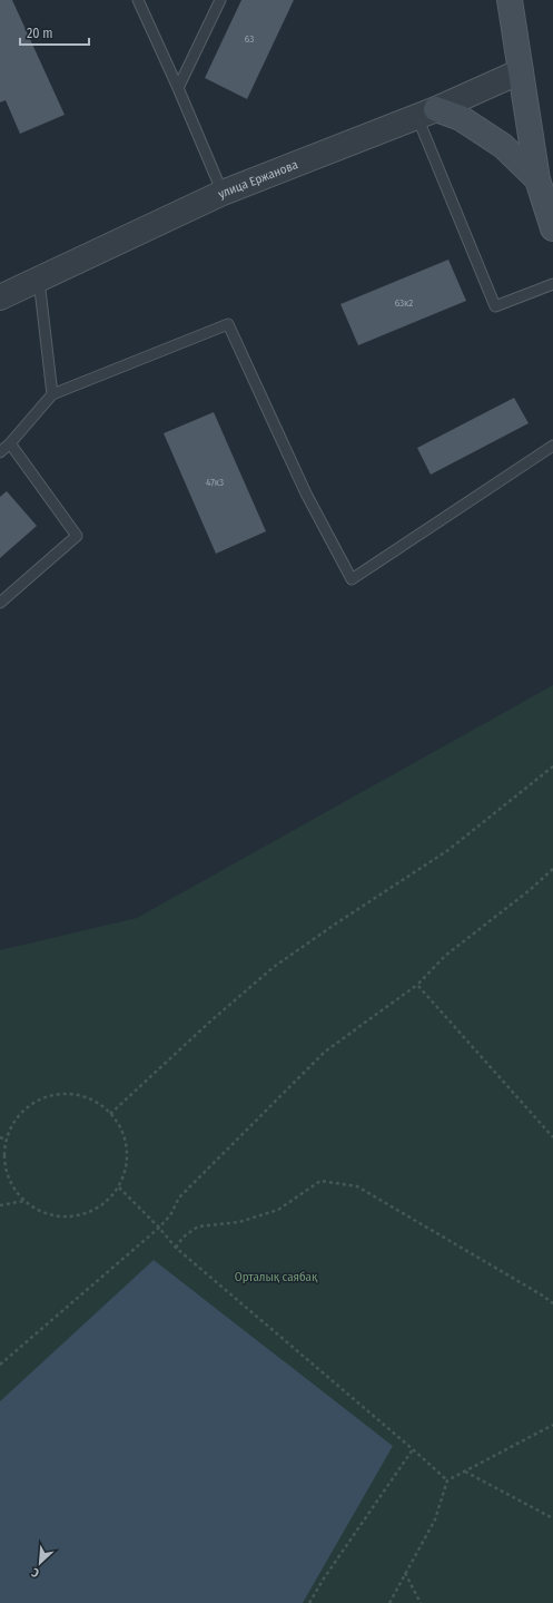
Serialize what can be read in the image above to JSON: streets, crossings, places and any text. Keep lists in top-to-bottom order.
{
  "streets": {
    "street": ["улица Ержанова"]
  },
  "parks": ["Орталық саябақ"],
  "house_numbers": ["63", "63к2", "47к3"],
  "scale_bar": "20 m",
  "north": "bottom left"
}
